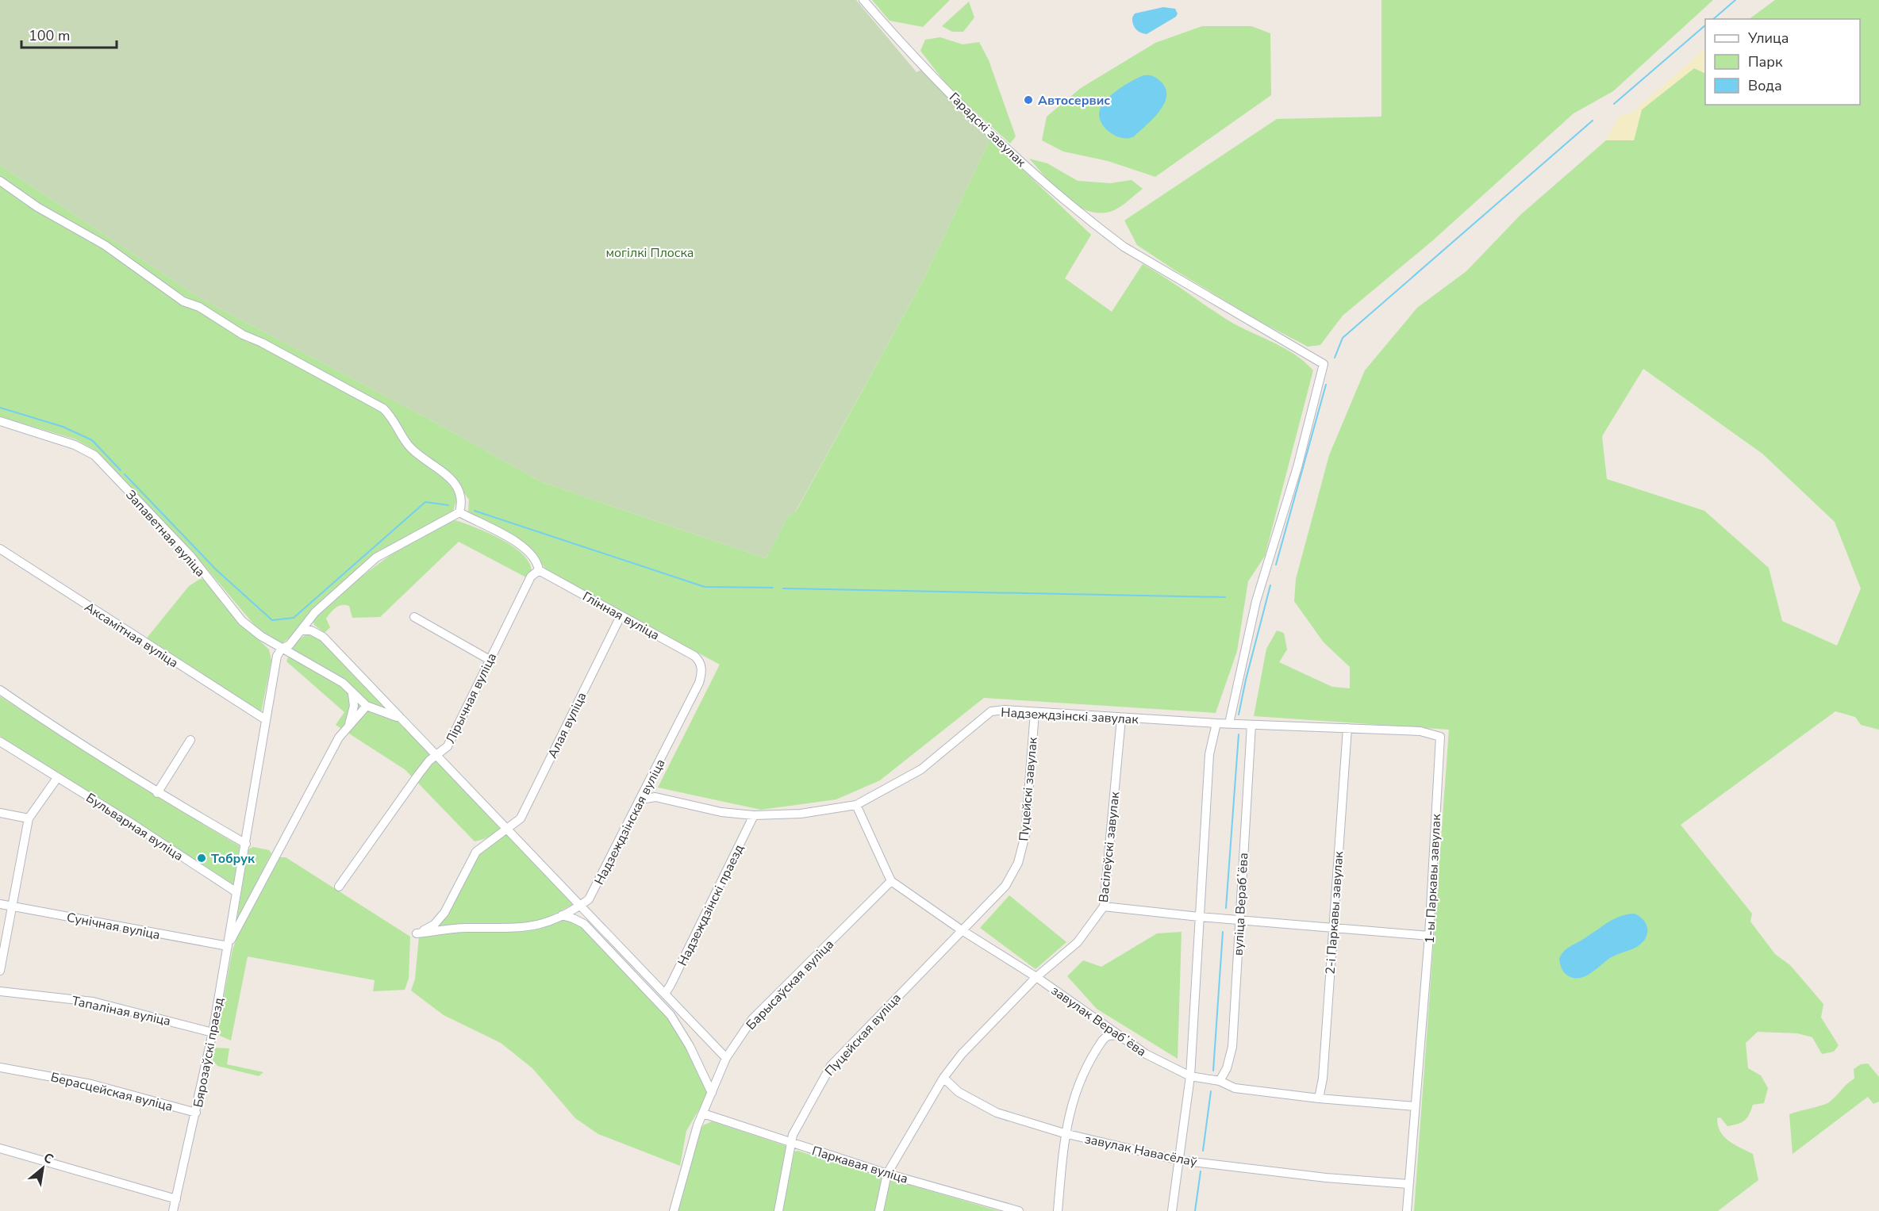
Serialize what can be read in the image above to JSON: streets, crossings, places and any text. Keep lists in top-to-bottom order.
{
  "streets": {
    "street": [
      "Гарадскі завулак",
      "Запаветная вуліца",
      "Глінная вуліца",
      "Аксамітная вуліца",
      "Лірычная вуліца",
      "Надзеждзінскі завулак",
      "Алая вуліца",
      "Пуцейскі завулак",
      "Надзеждзінская вуліца",
      "Бульварная вуліца",
      "Васілеўскі завулак",
      "1-ы Паркавы завулак",
      "вуліца Верабʼёва",
      "Надзеждзінскі праезд",
      "2-і Паркавы завулак",
      "Сунічная вуліца",
      "Барысаўская вуліца",
      "Тапаліная вуліца",
      "завулак Верабʼёва",
      "Пуцейская вуліца",
      "Бярозаўскі праезд",
      "Берасцейская вуліца",
      "завулак Навасёлаў",
      "Паркавая вуліца"
    ]
  },
  "crossings": [
    ["Гарадскі завулак", "Надзеждзінскі завулак"],
    ["Гарадскі завулак", "1-ы Паркавы завулак"],
    ["Глінная вуліца", "Лірычная вуліца"],
    ["Глінная вуліца", "Алая вуліца"],
    ["Глінная вуліца", "Надзеждзінская вуліца"],
    ["Надзеждзінскі завулак", "Пуцейскі завулак"],
    ["Надзеждзінскі завулак", "Надзеждзінская вуліца"],
    ["Надзеждзінскі завулак", "Васілеўскі завулак"],
    ["Надзеждзінскі завулак", "1-ы Паркавы завулак"],
    ["Надзеждзінскі завулак", "Надзеждзінскі праезд"],
    ["Пуцейскі завулак", "завулак Верабʼёва"],
    ["Пуцейскі завулак", "Пуцейская вуліца"],
    ["Бульварная вуліца", "Бярозаўскі праезд"],
    ["Васілеўскі завулак", "завулак Верабʼёва"],
    ["Васілеўскі завулак", "завулак Навасёлаў"],
    ["Васілеўскі завулак", "Паркавая вуліца"],
    ["1-ы Паркавы завулак", "вуліца Верабʼёва"],
    ["1-ы Паркавы завулак", "2-і Паркавы завулак"],
    ["1-ы Паркавы завулак", "завулак Верабʼёва"],
    ["1-ы Паркавы завулак", "завулак Навасёлаў"],
    ["вуліца Верабʼёва", "завулак Верабʼёва"],
    ["2-і Паркавы завулак", "завулак Верабʼёва"],
    ["Сунічная вуліца", "Бярозаўскі праезд"],
    ["Барысаўская вуліца", "завулак Верабʼёва"],
    ["Барысаўская вуліца", "Паркавая вуліца"],
    ["Тапаліная вуліца", "Бярозаўскі праезд"],
    ["завулак Верабʼёва", "Пуцейская вуліца"],
    ["Пуцейская вуліца", "Паркавая вуліца"],
    ["Бярозаўскі праезд", "Берасцейская вуліца"]
  ],
  "parks": ["могілкі Плоска"],
  "places": ["Автосервис", "Тобрук"],
  "legend": ["Улица", "Парк", "Вода"],
  "scale_bar": "100 m",
  "north": "top right"
}
